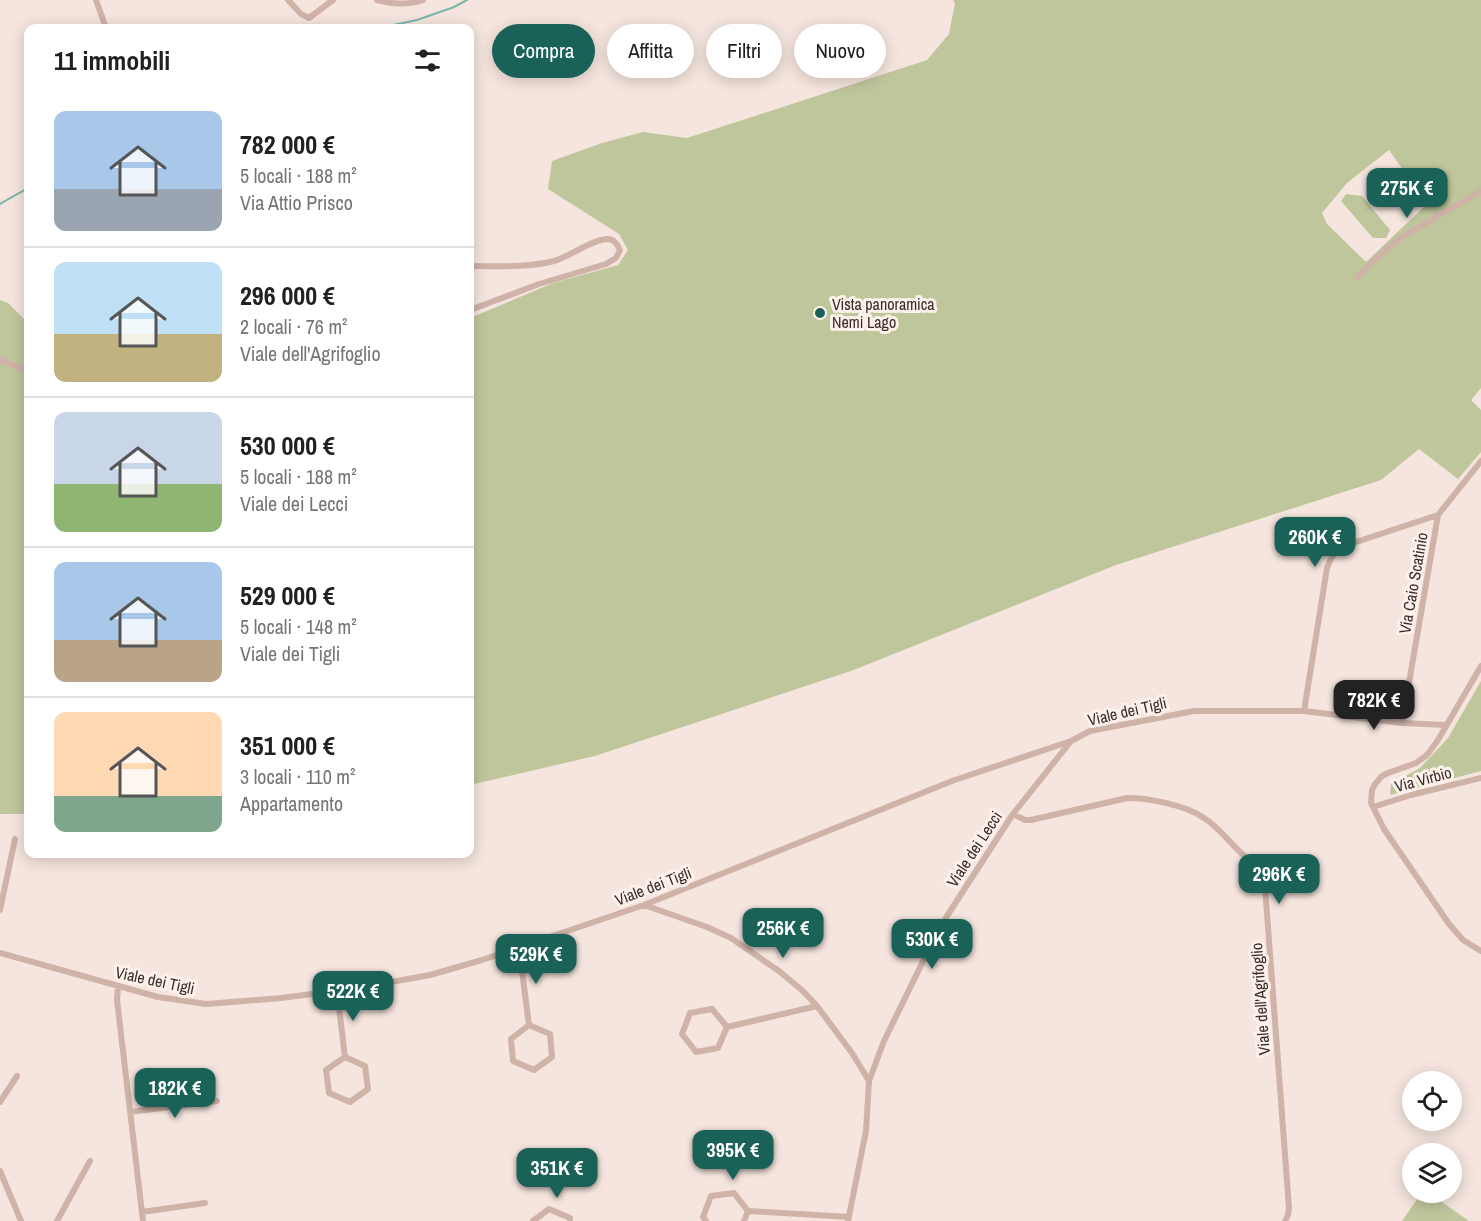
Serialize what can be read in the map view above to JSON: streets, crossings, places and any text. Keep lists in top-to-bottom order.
{
  "streets": {
    "street": [
      "Via Caio Scatinio",
      "Viale dei Tigli",
      "Via Virbio",
      "Viale dei Lecci",
      "Viale dell'Agrifoglio"
    ]
  },
  "crossings": [
    ["Via Caio Scatinio", "Viale dei Tigli"],
    ["Viale dei Tigli", "Viale dei Lecci"],
    ["Viale dei Lecci", "Viale dell'Agrifoglio"]
  ],
  "places": ["Vista panoramica Nemi Lago"],
  "page": {
    "chip": [
      "Compra",
      "Affitta",
      "Filtri",
      "Nuovo"
    ],
    "heading": "11 immobili",
    "list": [
      {
        "name": "782 000 €",
        "note": "5 locali · 188 m² · Via Attio Prisco"
      },
      {
        "name": "296 000 €",
        "note": "2 locali · 76 m² · Viale dell'Agrifoglio"
      },
      {
        "name": "530 000 €",
        "note": "5 locali · 188 m² · Viale dei Lecci"
      },
      {
        "name": "529 000 €",
        "note": "5 locali · 148 m² · Viale dei Tigli"
      },
      {
        "name": "351 000 €",
        "note": "3 locali · 110 m² · Appartamento"
      }
    ],
    "price": [
      "275K €",
      "260K €",
      "782K €",
      "296K €",
      "256K €",
      "530K €",
      "529K €",
      "522K €",
      "182K €",
      "395K €",
      "351K €"
    ]
  }
}
